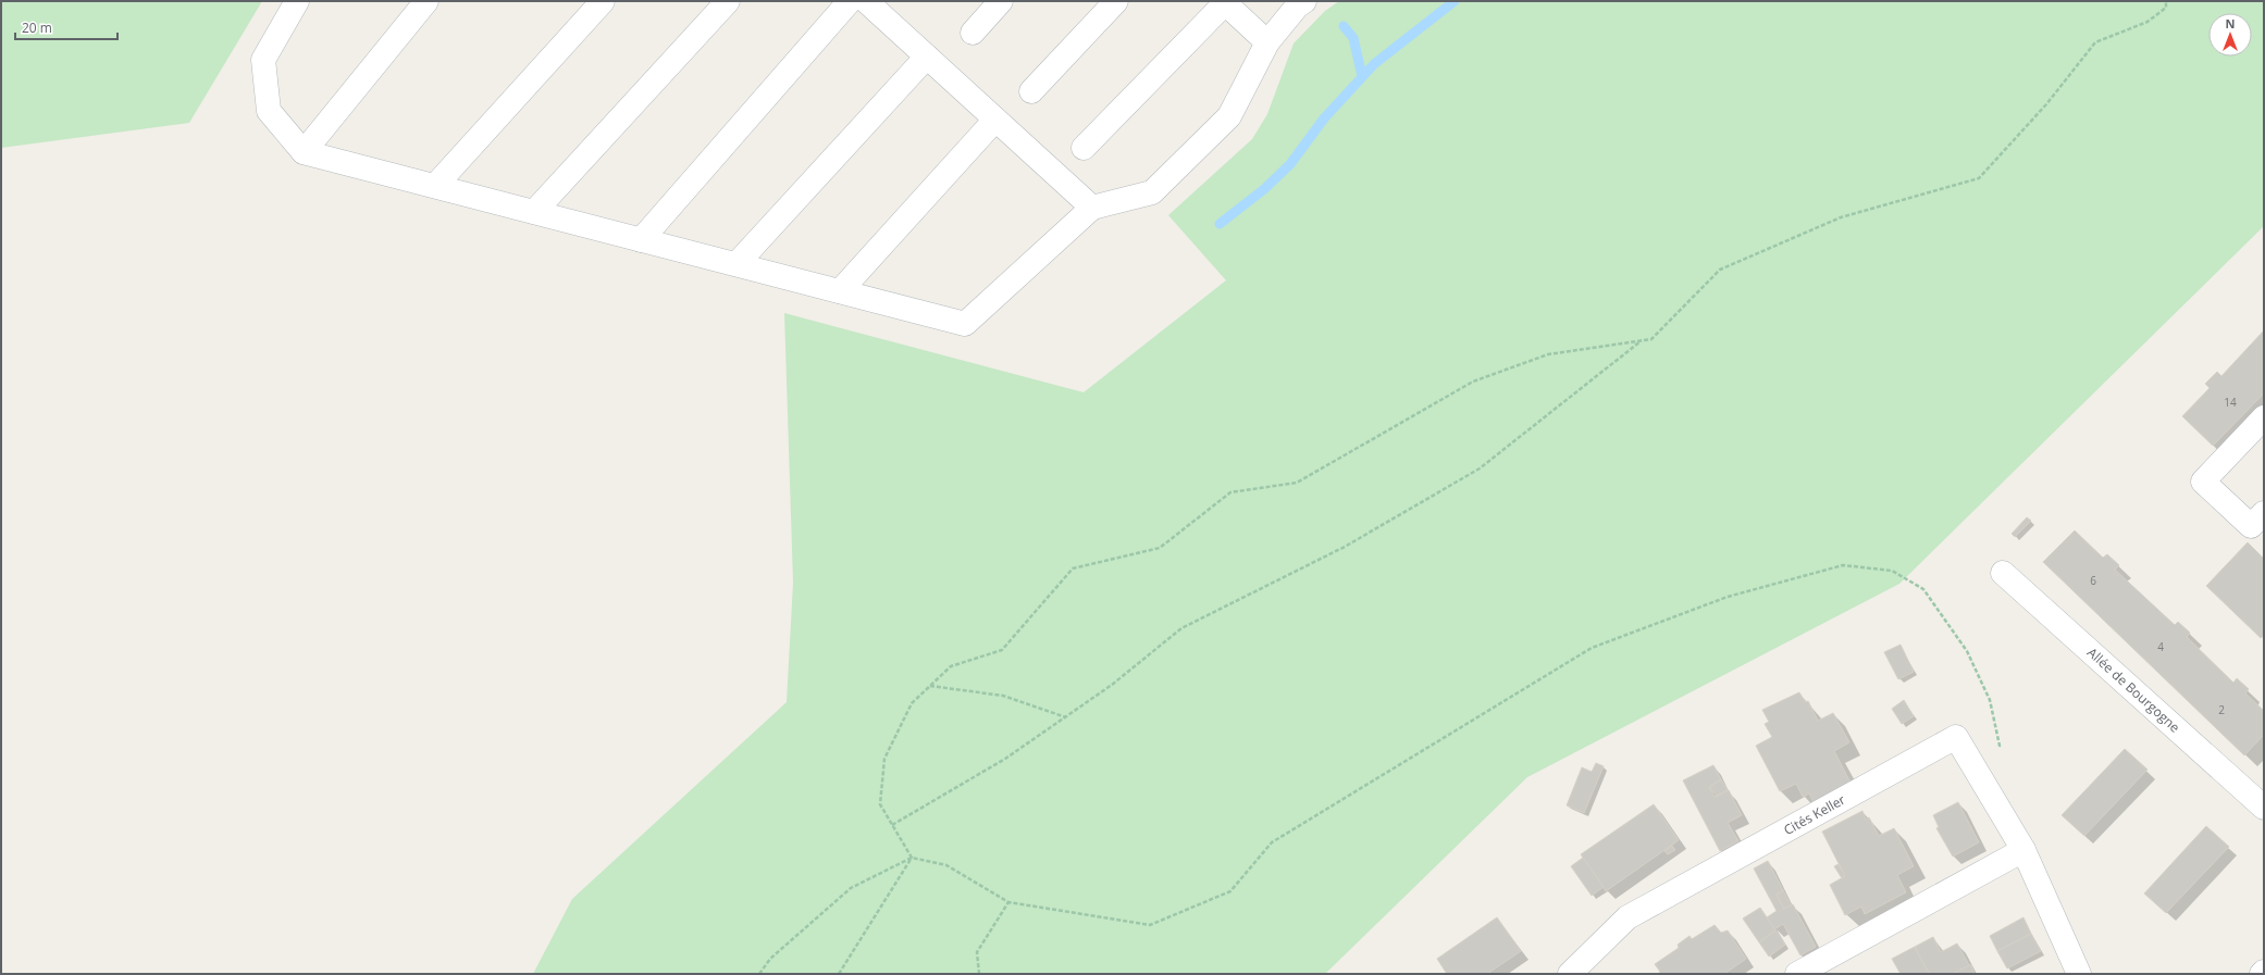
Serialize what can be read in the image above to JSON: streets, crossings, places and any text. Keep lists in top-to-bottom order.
{
  "streets": {
    "street": ["Allée de Bourgogne", "Cités Keller"]
  },
  "house_numbers": [
    "14",
    "6",
    "4",
    "2"
  ],
  "scale_bar": "20 m",
  "north": "top"
}
